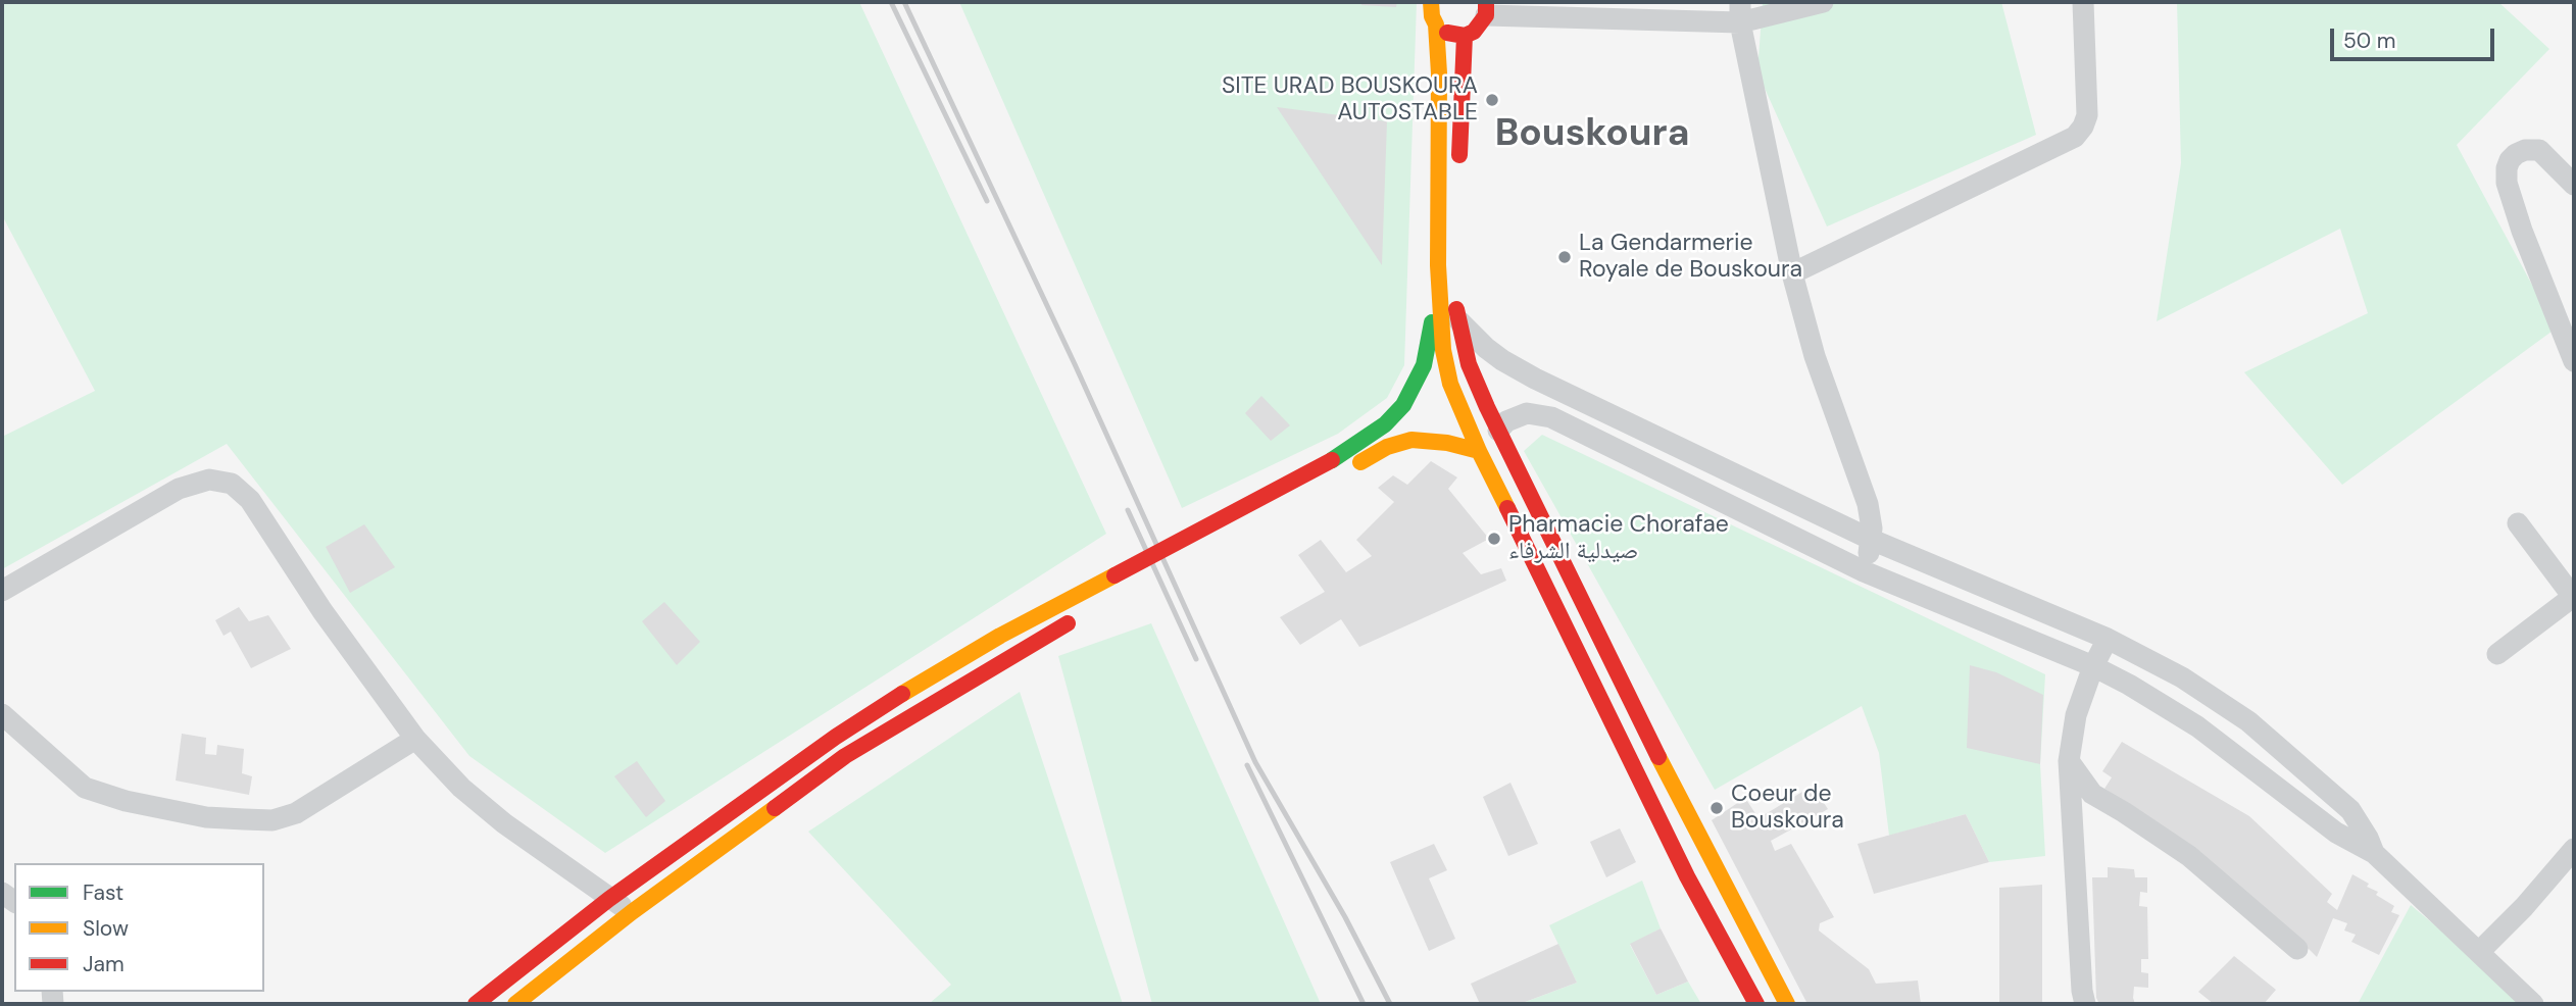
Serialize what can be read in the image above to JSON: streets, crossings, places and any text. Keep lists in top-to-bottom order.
{
  "districts": ["Bouskoura"],
  "places": [
    "SITE URAD BOUSKOURA AUTOSTABLE",
    "La Gendarmerie Royale de Bouskoura",
    "Pharmacie Chorafae صيدلية الشرفاء",
    "Coeur de Bouskoura"
  ],
  "legend": ["Fast", "Slow", "Jam"],
  "scale_bar": "50 m"
}
